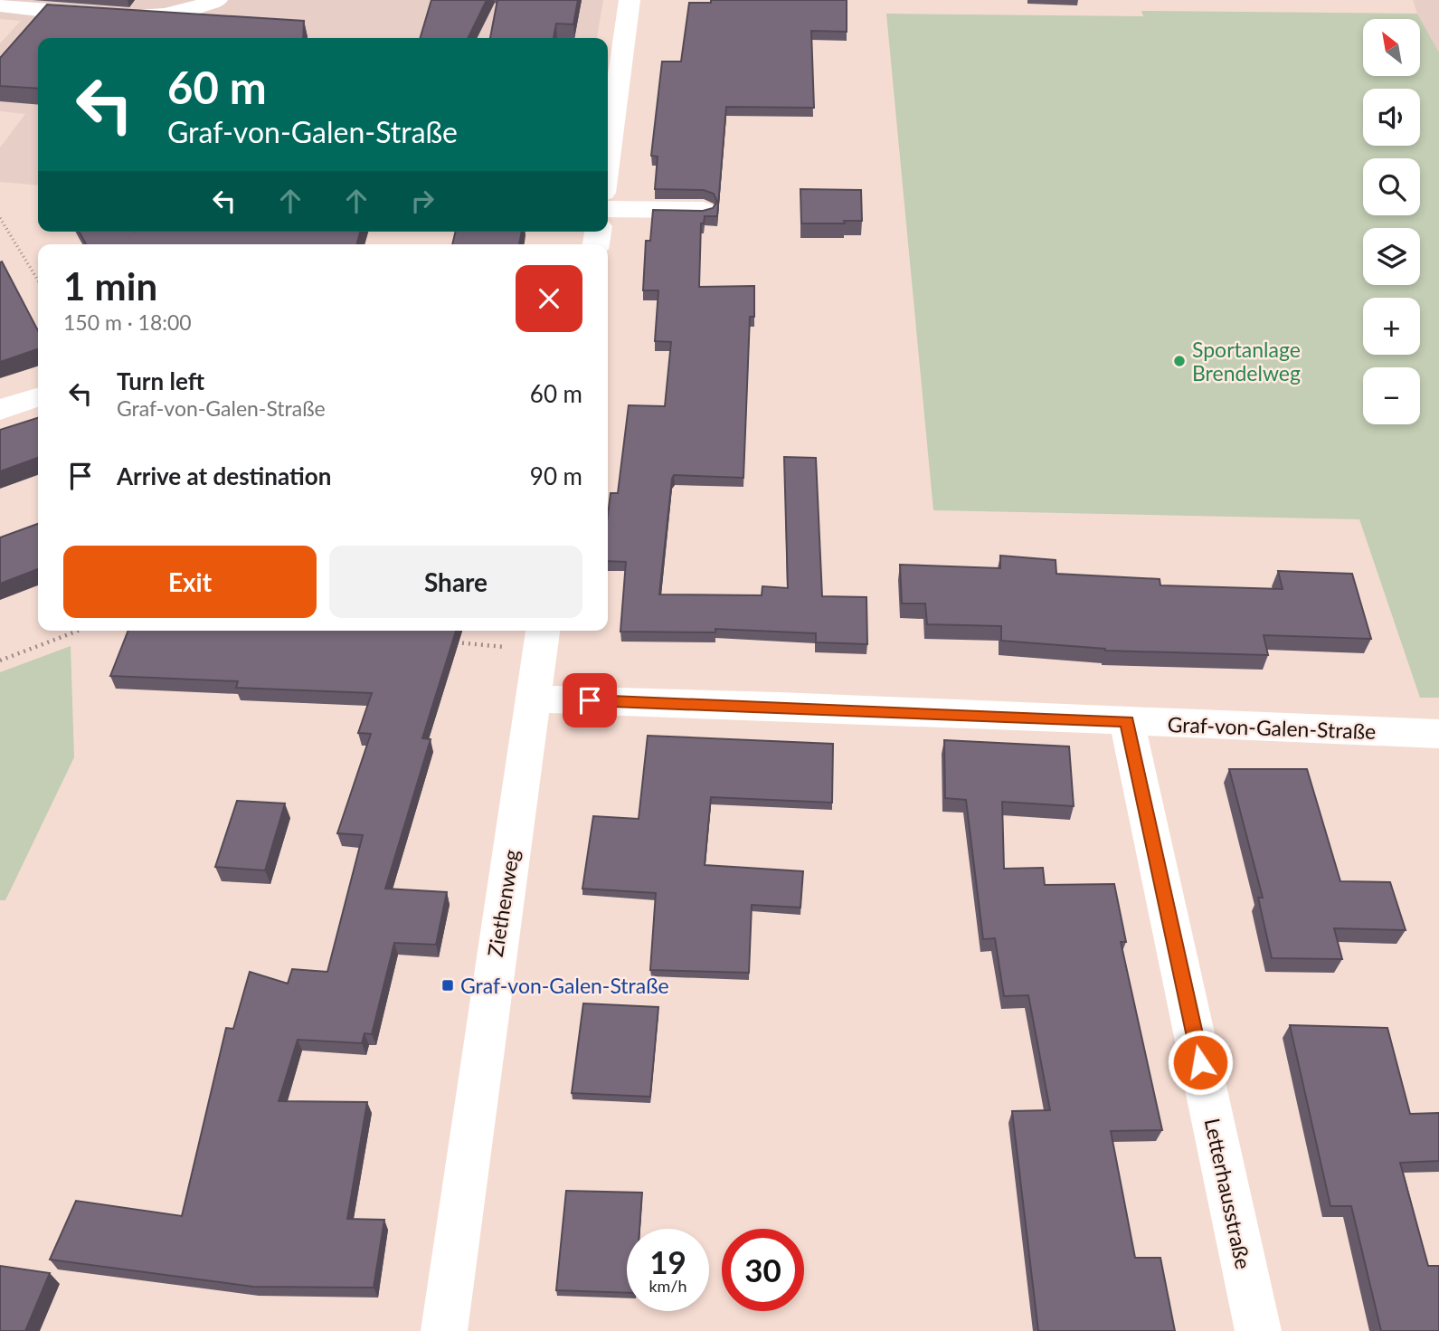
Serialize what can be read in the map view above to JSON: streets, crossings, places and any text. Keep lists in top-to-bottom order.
{
  "streets": {
    "street": ["Graf-von-Galen-Straße", "Ziethenweg", "Letterhausstraße"]
  },
  "crossings": [
    ["Graf-von-Galen-Straße", "Ziethenweg"],
    ["Graf-von-Galen-Straße", "Letterhausstraße"]
  ],
  "places": {
    "other": ["Sportanlage Brendelweg"],
    "transit": ["Graf-von-Galen-Straße"]
  },
  "north": "top left",
  "page": {
    "map_buttons": ["+", "−"],
    "turn": ["60 m", "Graf-von-Galen-Straße"],
    "heading": ["1 min", "150 m · 18:00"],
    "list": [
      {
        "name": "Turn left",
        "note": "Graf-von-Galen-Straße",
        "value": "60 m"
      },
      {
        "name": "Arrive at destination",
        "value": "90 m"
      }
    ],
    "buttons": ["Exit", "Share"],
    "speed": "19 km/h",
    "limit": "30"
  }
}
